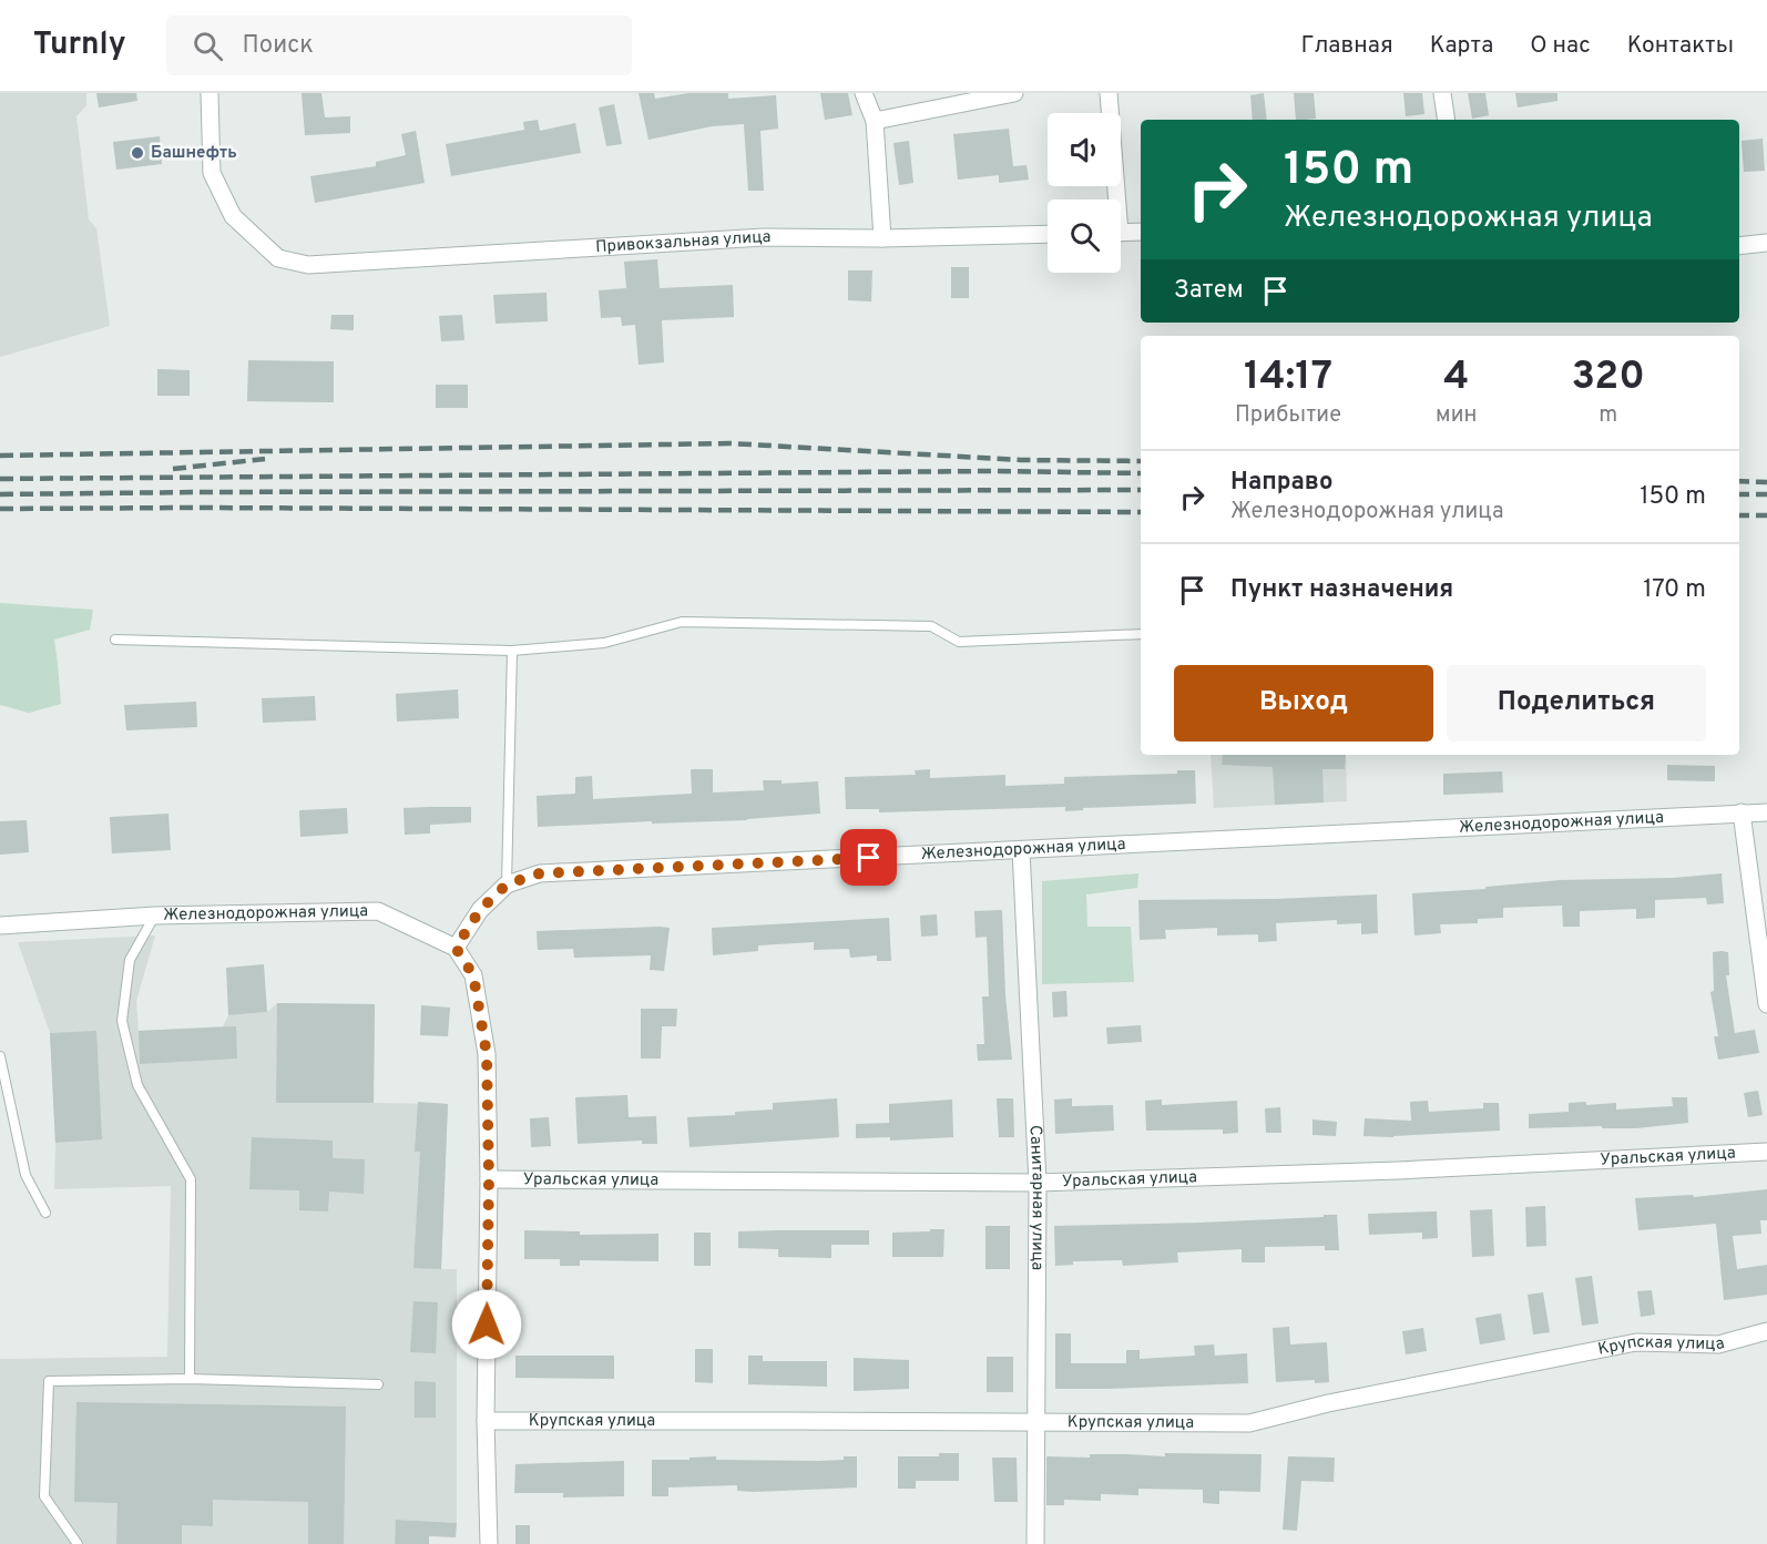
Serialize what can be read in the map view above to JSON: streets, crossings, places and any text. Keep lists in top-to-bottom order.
{
  "streets": {
    "street": [
      "Привокзальная улица",
      "Железнодорожная улица",
      "Уральская улица",
      "Санитарная улица",
      "Крупская улица"
    ]
  },
  "crossings": [
    ["Железнодорожная улица", "Санитарная улица"],
    ["Уральская улица", "Санитарная улица"],
    ["Санитарная улица", "Крупская улица"]
  ],
  "places": ["Башнефть"],
  "page": {
    "header": "Turnly",
    "search": "Поиск",
    "nav": [
      "Главная",
      "Карта",
      "О нас",
      "Контакты"
    ],
    "turn": ["150 m", "Железнодорожная улица"],
    "then": "Затем",
    "eta": [
      "14:17",
      "Прибытие",
      "4",
      "мин",
      "320",
      "m"
    ],
    "list": [
      {
        "name": "Направо",
        "note": "Железнодорожная улица",
        "value": "150 m"
      },
      {
        "name": "Пункт назначения",
        "value": "170 m"
      }
    ],
    "buttons": ["Выход", "Поделиться"]
  }
}
